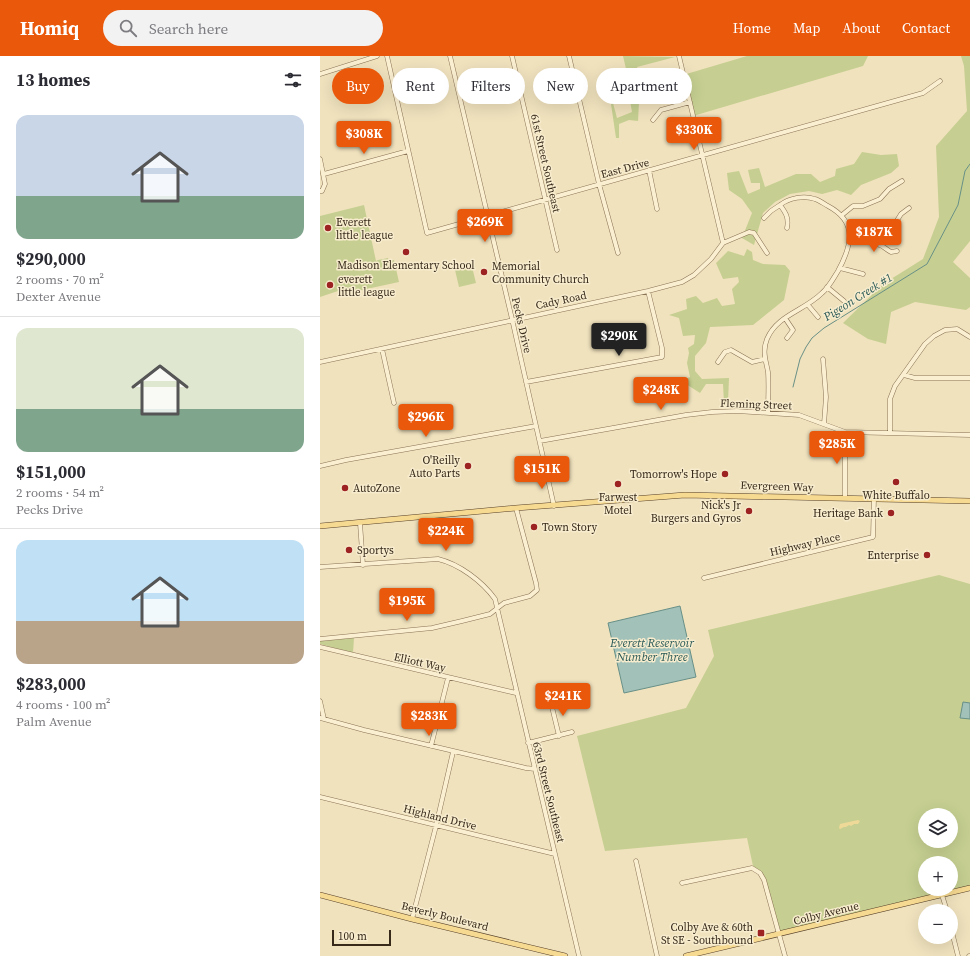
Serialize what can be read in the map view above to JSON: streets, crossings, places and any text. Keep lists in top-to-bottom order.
{
  "streets": {
    "main road": ["Evergreen Way", "Colby Avenue", "Beverly Boulevard"],
    "street": [
      "61st Street Southeast",
      "East Drive",
      "Cady Road",
      "Pecks Drive",
      "Fleming Street",
      "Highway Place",
      "Elliott Way",
      "63rd Street Southeast",
      "Highland Drive"
    ]
  },
  "crossings": [
    ["61st Street Southeast", "East Drive"],
    ["East Drive", "Pecks Drive"],
    ["Cady Road", "Pecks Drive"],
    ["Pecks Drive", "Fleming Street"],
    ["Pecks Drive", "Evergreen Way"],
    ["Evergreen Way", "Highway Place"],
    ["Elliott Way", "63rd Street Southeast"],
    ["63rd Street Southeast", "Highland Drive"]
  ],
  "water": ["Pigeon Creek #1", "Everett Reservoir Number Three"],
  "places": {
    "other": [
      "Everett little league",
      "Madison Elementary School",
      "Memorial Community Church",
      "everett little league",
      "O'Reilly Auto Parts",
      "Tomorrow's Hope",
      "White Buffalo",
      "Farwest Motel",
      "AutoZone",
      "Nick's Jr Burgers and Gyros",
      "Heritage Bank",
      "Town Story",
      "Sportys",
      "Enterprise"
    ],
    "transit": ["Colby Ave & 60th St SE - Southbound"]
  },
  "scale_bar": "100 m",
  "page": {
    "header": "Homiq",
    "search": "Search here",
    "nav": [
      "Home",
      "Map",
      "About",
      "Contact"
    ],
    "heading": "13 homes",
    "chip": [
      "Buy",
      "Rent",
      "Filters",
      "New",
      "Apartment"
    ],
    "list": [
      {
        "name": "$290,000",
        "note": "2 rooms · 70 m² · Dexter Avenue"
      },
      {
        "name": "$151,000",
        "note": "2 rooms · 54 m² · Pecks Drive"
      },
      {
        "name": "$283,000",
        "note": "4 rooms · 100 m² · Palm Avenue"
      }
    ],
    "price": [
      "$330K",
      "$308K",
      "$269K",
      "$187K",
      "$290K",
      "$248K",
      "$296K",
      "$285K",
      "$151K",
      "$224K",
      "$195K",
      "$241K",
      "$283K"
    ],
    "map_buttons": ["+", "−"],
    "scale": "100 m"
  }
}
